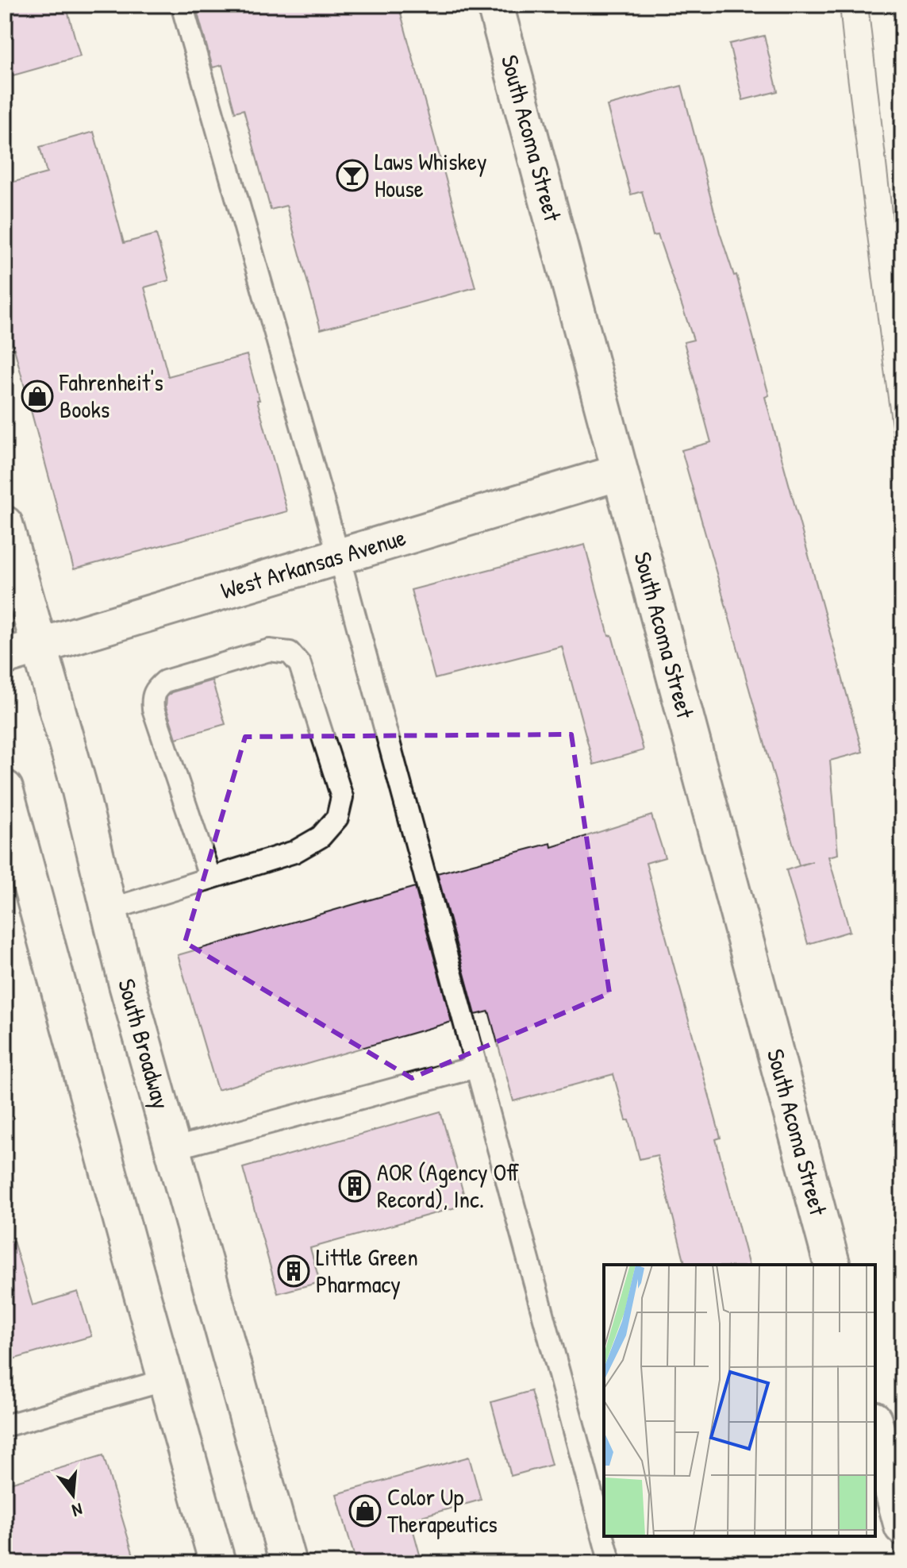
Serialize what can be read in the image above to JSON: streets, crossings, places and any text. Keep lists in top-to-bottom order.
{
  "streets": {
    "street": ["South Acoma Street", "West Arkansas Avenue", "South Broadway"]
  },
  "crossings": [
    ["South Acoma Street", "West Arkansas Avenue"],
    ["West Arkansas Avenue", "South Broadway"]
  ],
  "places": {
    "bar": ["Laws Whiskey House"],
    "shop": ["Fahrenheit's Books", "Color Up Therapeutics"],
    "building": ["AOR (Agency Off Record), Inc.", "Little Green Pharmacy"]
  },
  "north": "bottom"
}
